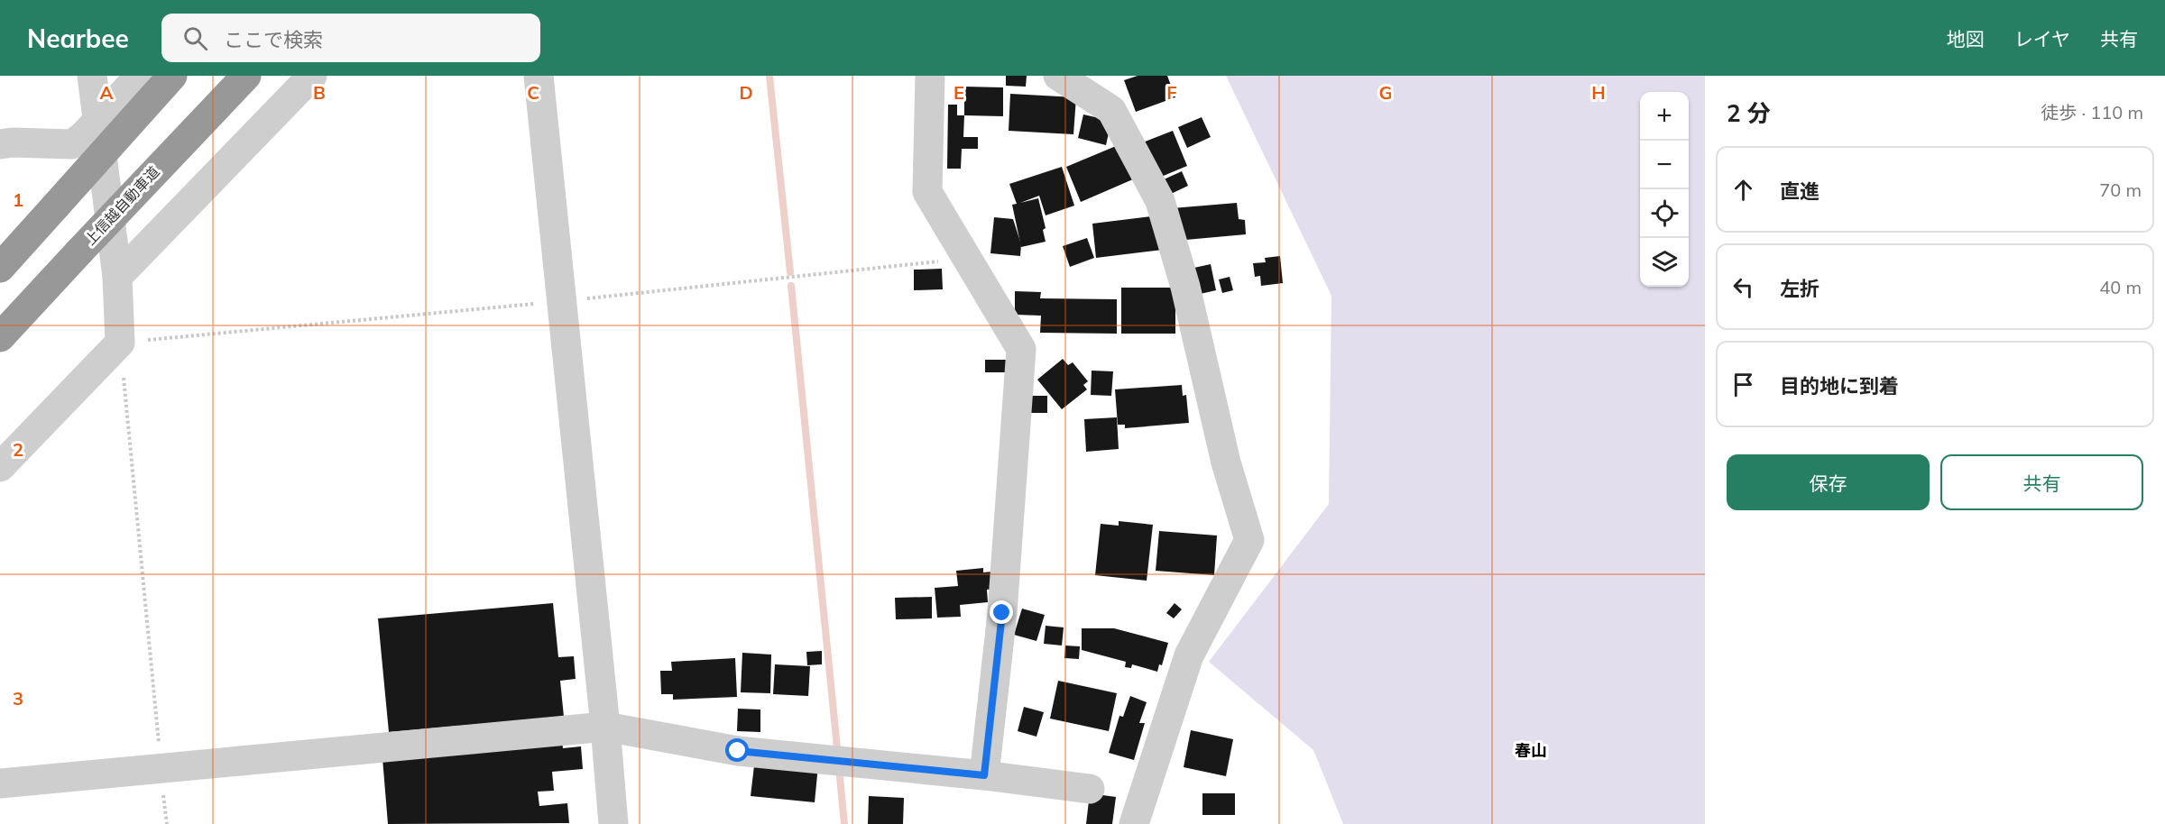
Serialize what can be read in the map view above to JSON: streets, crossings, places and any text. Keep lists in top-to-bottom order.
{
  "streets": {
    "highway": ["上信越自動車道"]
  },
  "districts": ["春山"],
  "page": {
    "header": "Nearbee",
    "search": "ここで検索",
    "nav": ["地図", "レイヤ", "共有"],
    "heading": ["2 分", "徒歩 · 110 m"],
    "map_buttons": ["+", "−"],
    "list": [
      ["直進", "70 m"],
      ["左折", "40 m"],
      "目的地に到着"
    ],
    "buttons": ["保存", "共有"]
  },
  "grid": {
    "columns": [
      "A",
      "B",
      "C",
      "D",
      "E",
      "F",
      "G",
      "H"
    ],
    "rows": ["1", "2", "3"]
  }
}
